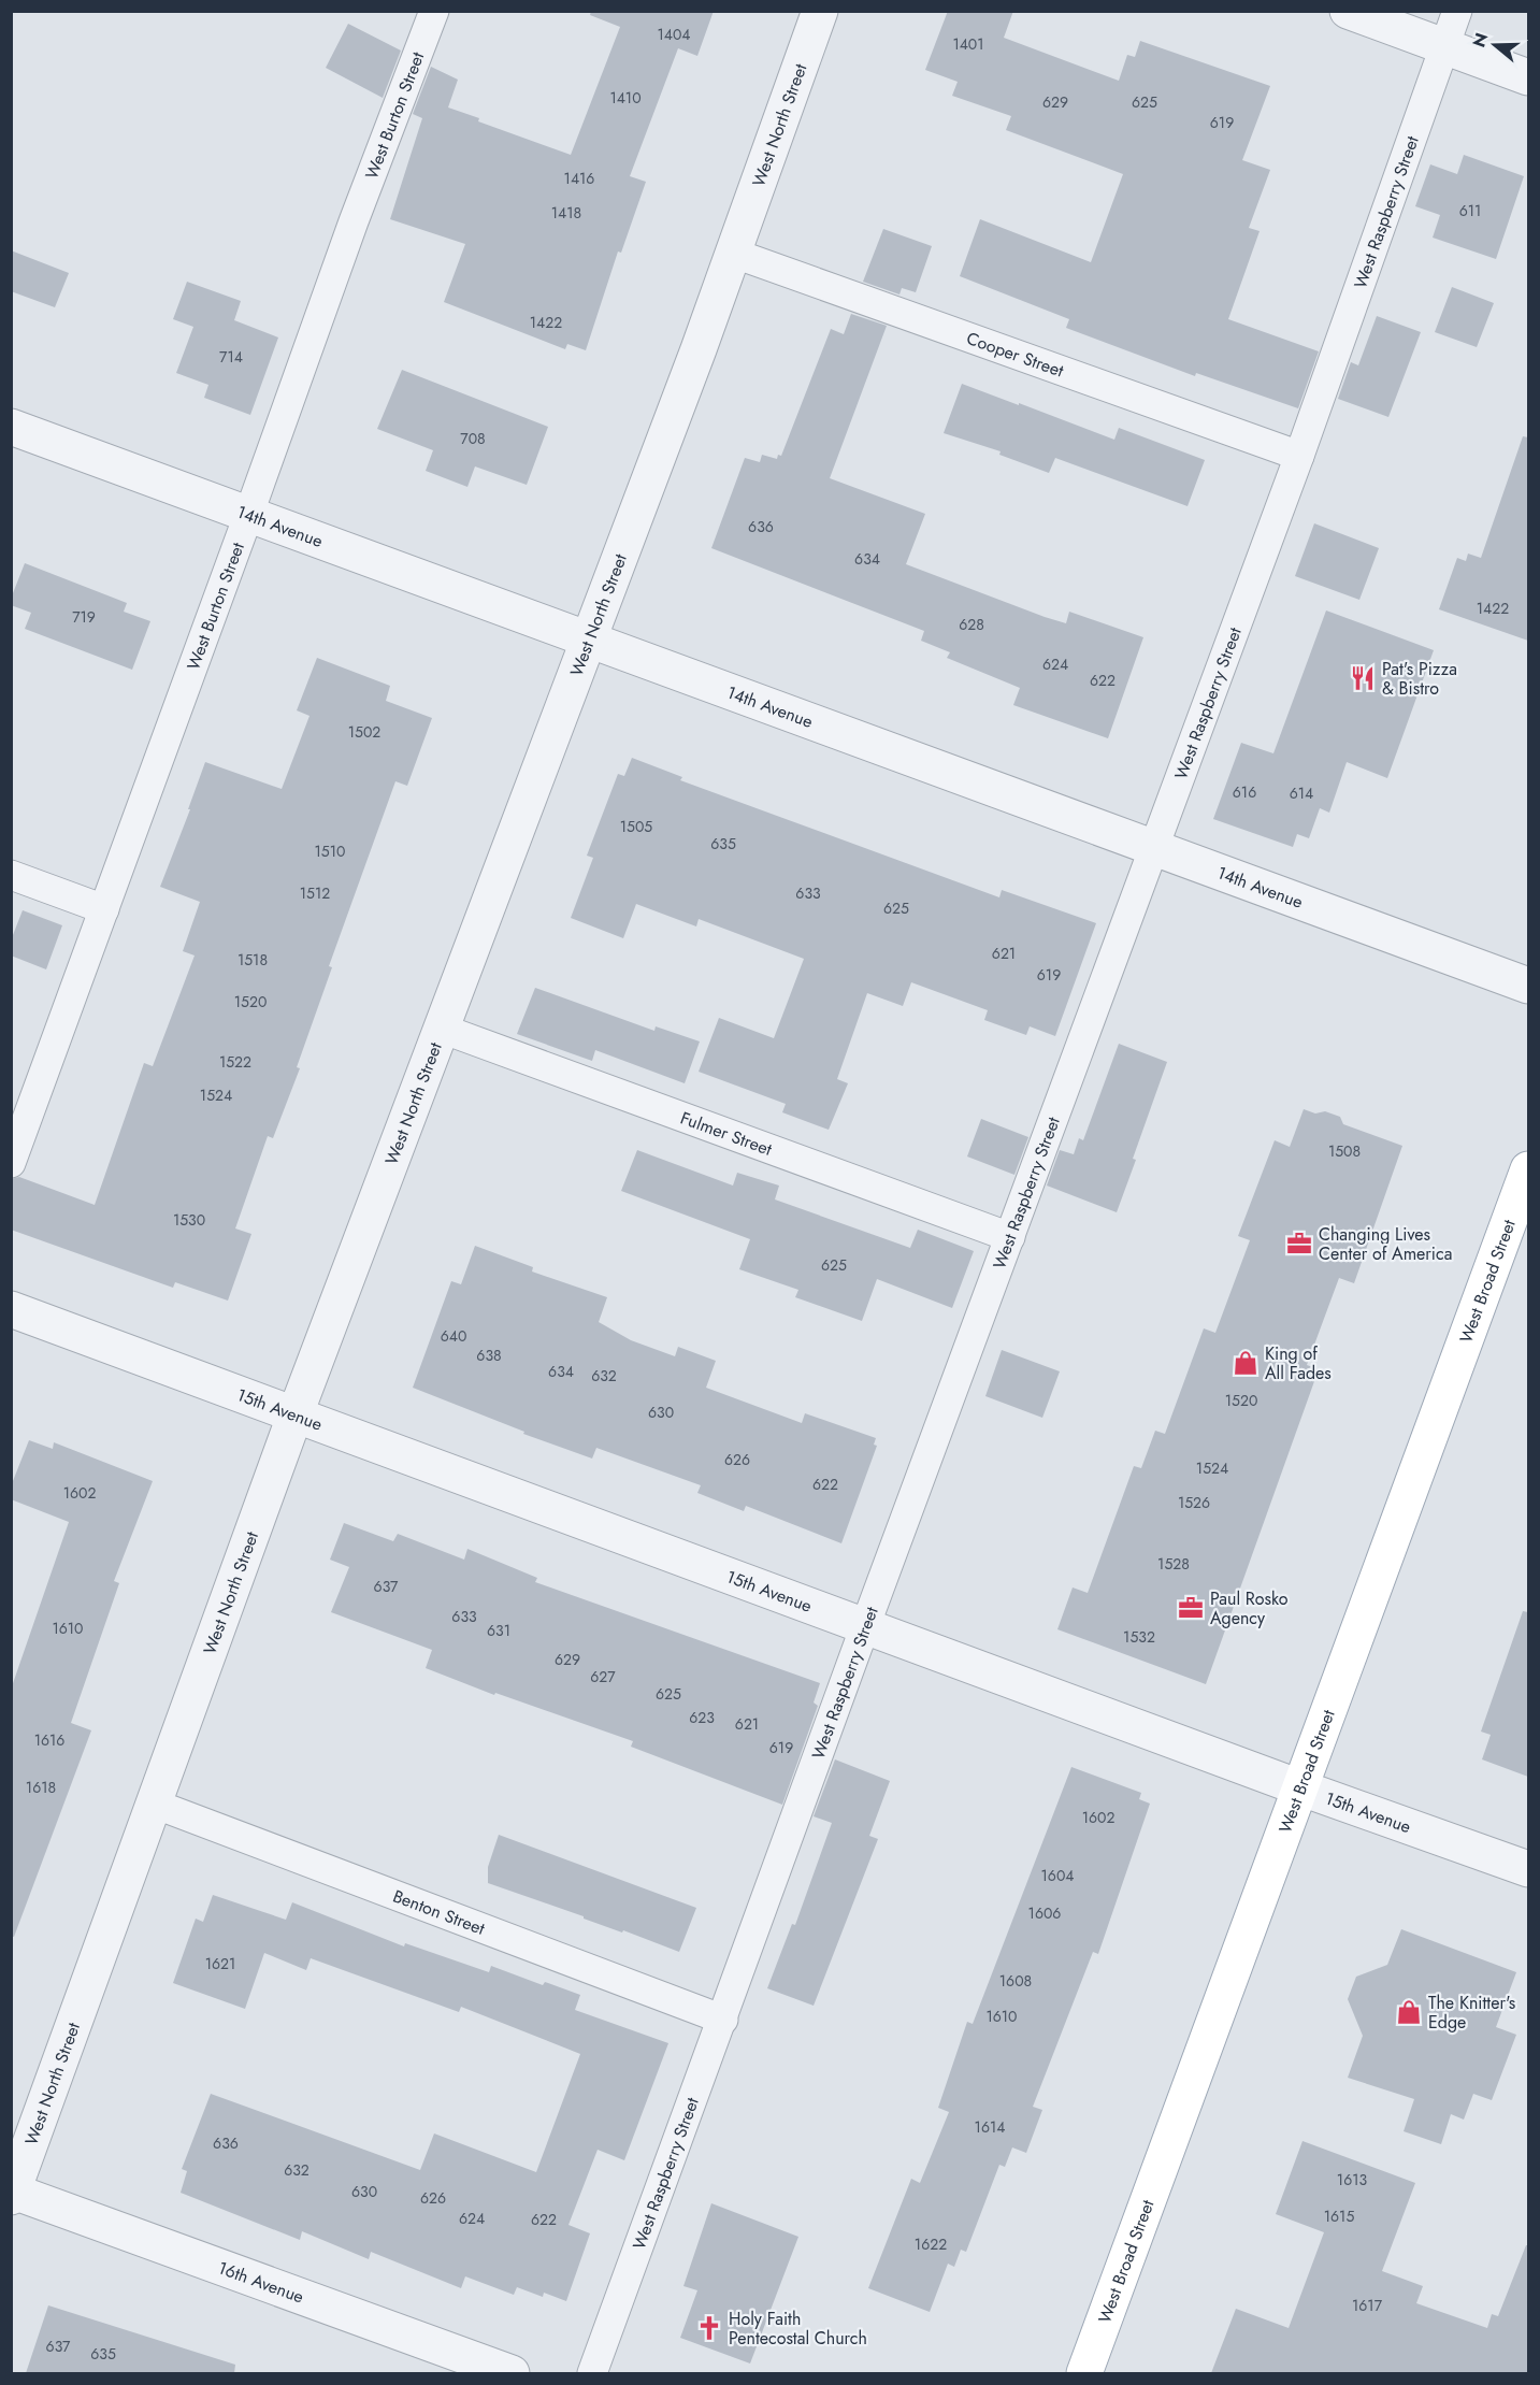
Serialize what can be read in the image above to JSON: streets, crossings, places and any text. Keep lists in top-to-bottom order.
{
  "streets": {
    "main road": ["West Broad Street"],
    "street": [
      "West North Street",
      "14th Avenue",
      "15th Avenue",
      "16th Avenue"
    ],
    "lane": [
      "West Burton Street",
      "West Raspberry Street",
      "Cooper Street",
      "Fulmer Street",
      "Benton Street"
    ]
  },
  "crossings": [
    ["West Burton Street", "14th Avenue"],
    ["West North Street", "Cooper Street"],
    ["West North Street", "14th Avenue"],
    ["West North Street", "Fulmer Street"],
    ["West North Street", "15th Avenue"],
    ["West North Street", "Benton Street"],
    ["West North Street", "16th Avenue"],
    ["West Raspberry Street", "Cooper Street"],
    ["West Raspberry Street", "14th Avenue"],
    ["West Raspberry Street", "Fulmer Street"],
    ["West Raspberry Street", "15th Avenue"],
    ["West Raspberry Street", "Benton Street"],
    ["West Broad Street", "15th Avenue"]
  ],
  "places": {
    "restaurant": ["Pat's Pizza & Bistro"],
    "office": ["Changing Lives Center of America", "Paul Rosko Agency"],
    "shop": ["King of All Fades", "The Knitter's Edge"],
    "church": ["Holy Faith Pentecostal Church"]
  },
  "house_numbers": [
    "1404",
    "1401",
    "1410",
    "629",
    "625",
    "619",
    "1416",
    "611",
    "1418",
    "1422",
    "714",
    "708",
    "636",
    "634",
    "1422",
    "719",
    "628",
    "624",
    "622",
    "1502",
    "616",
    "614",
    "1505",
    "635",
    "1510",
    "1512",
    "633",
    "625",
    "621",
    "1518",
    "619",
    "1520",
    "1522",
    "1524",
    "1508",
    "1530",
    "625",
    "640",
    "638",
    "634",
    "632",
    "1520",
    "630",
    "626",
    "1524",
    "622",
    "1602",
    "1526",
    "1528",
    "637",
    "633",
    "1610",
    "631",
    "1532",
    "629",
    "627",
    "625",
    "623",
    "621",
    "1616",
    "619",
    "1618",
    "1602",
    "1604",
    "1606",
    "1621",
    "1608",
    "1610",
    "1614",
    "636",
    "632",
    "1613",
    "630",
    "626",
    "1615",
    "624",
    "622",
    "1622",
    "1617",
    "637",
    "635"
  ],
  "north": "left"
}
